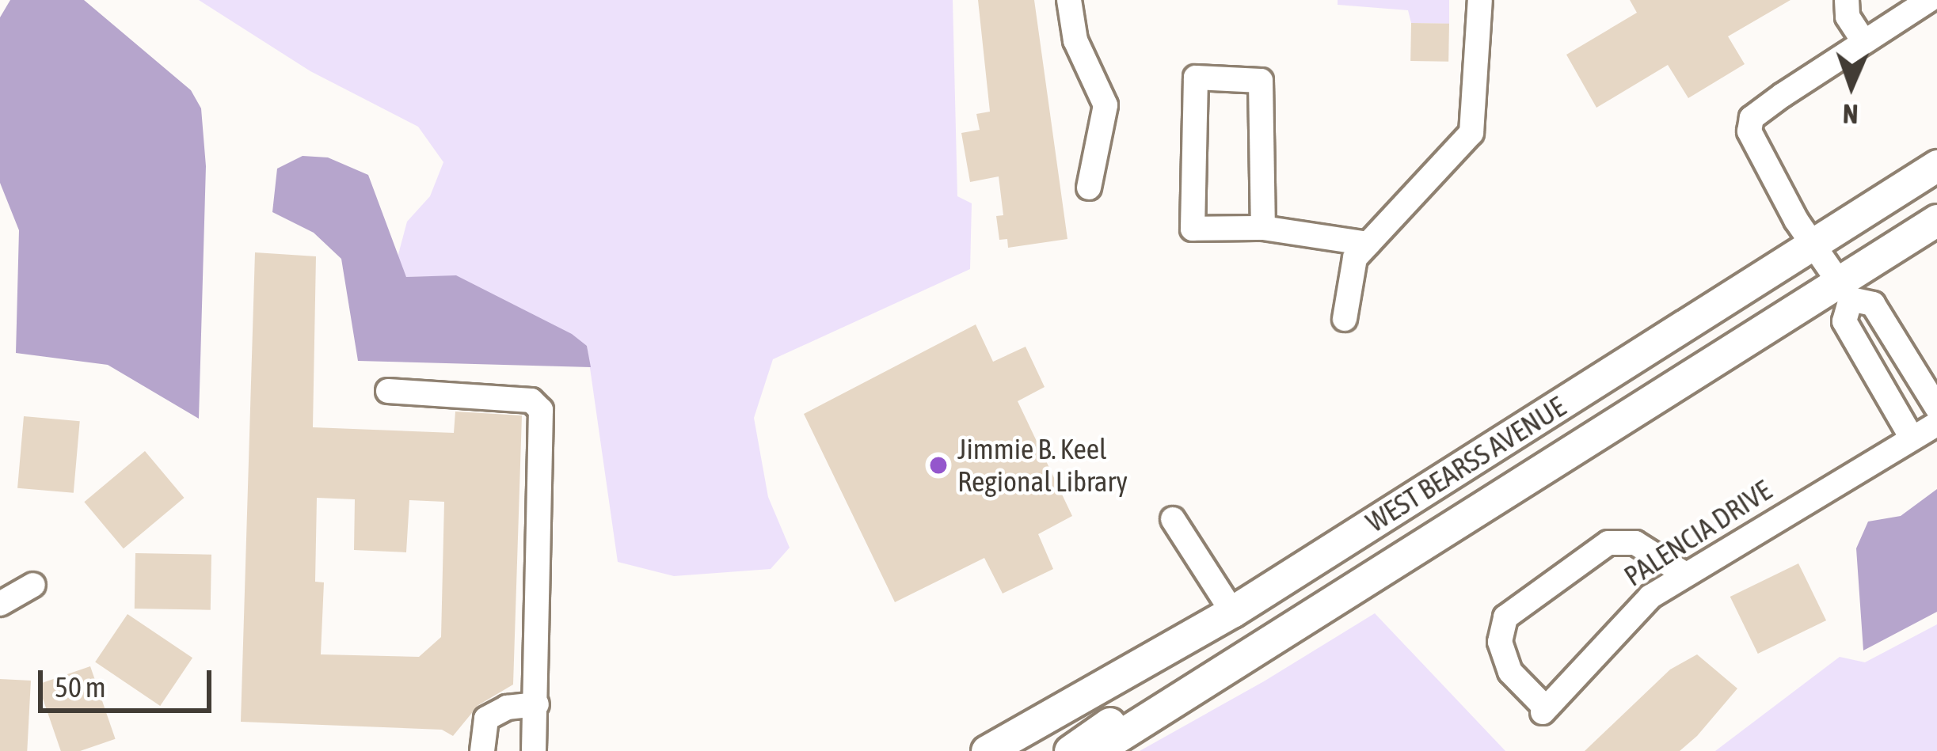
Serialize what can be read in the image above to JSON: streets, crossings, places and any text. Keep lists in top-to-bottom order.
{
  "streets": {
    "main road": ["WEST BEARSS AVENUE"],
    "street": ["PALENCIA DRIVE"]
  },
  "places": ["Jimmie B. Keel Regional Library"],
  "scale_bar": "50 m",
  "north": "bottom"
}
